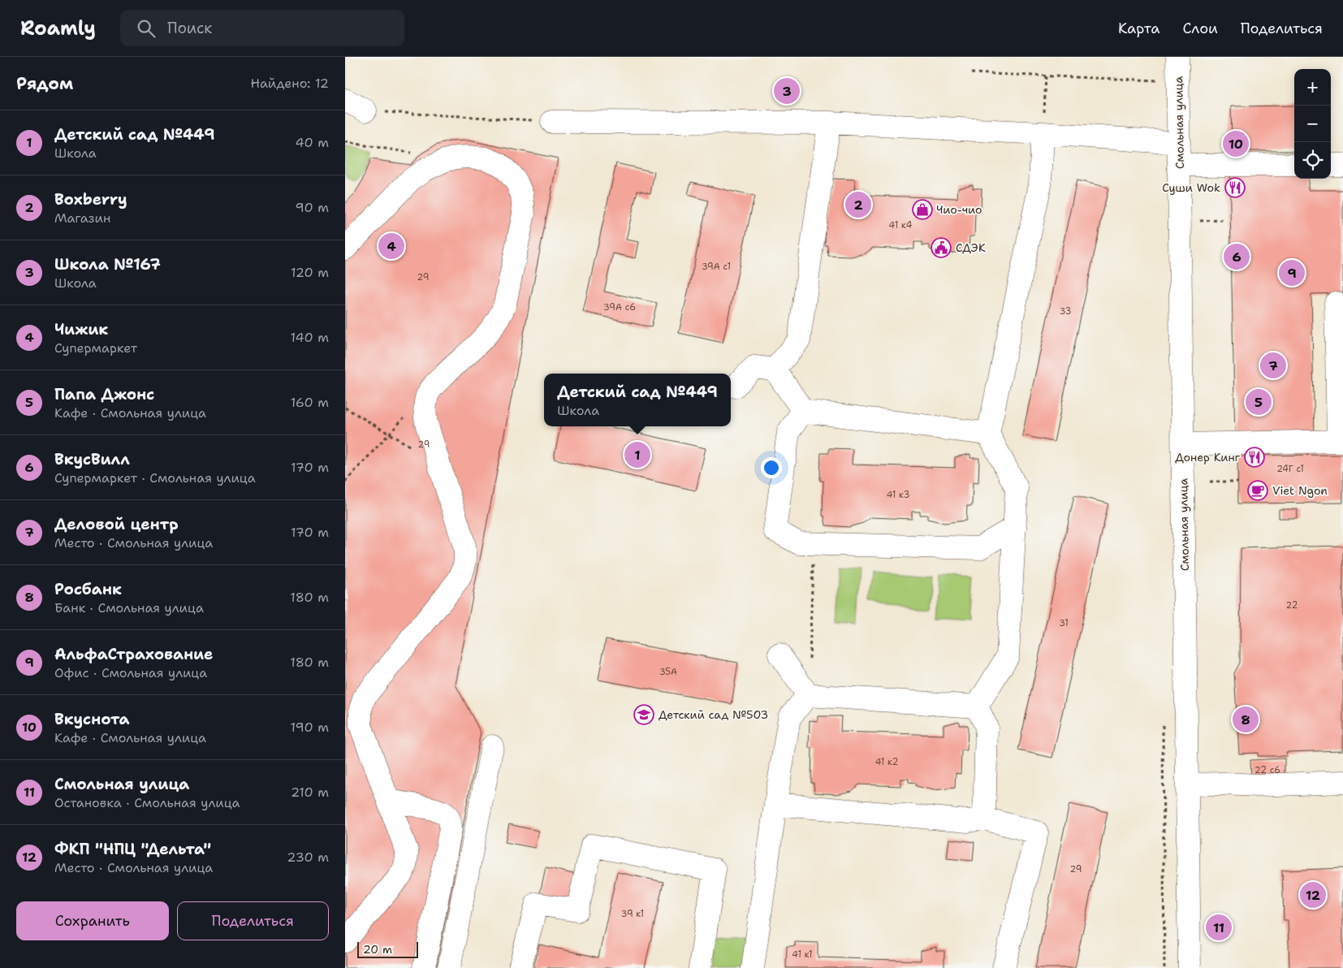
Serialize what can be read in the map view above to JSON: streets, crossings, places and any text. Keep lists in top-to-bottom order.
{
  "streets": {
    "street": ["Смольная улица"]
  },
  "places": {
    "restaurant": ["Суши Wok", "Донер Кинг"],
    "shop": ["Чио-чио"],
    "public building": ["СДЭК"],
    "cafe": ["Viet Ngon"],
    "school or university": ["Детский сад №503"]
  },
  "house_numbers": [
    "41 к4",
    "39А с1",
    "29",
    "39А с6",
    "33",
    "29",
    "24Г с1",
    "41 к3",
    "22",
    "31",
    "35А",
    "41 к2",
    "22 с6",
    "29",
    "39 к1",
    "41 к1"
  ],
  "scale_bar": "20 m",
  "page": {
    "header": "Roamly",
    "search": "Поиск",
    "nav": ["Карта", "Слои", "Поделиться"],
    "heading": ["Рядом", "Найдено: 12"],
    "map_buttons": ["+", "−"],
    "pins": [
      "3",
      "10",
      "2",
      "4",
      "6",
      "9",
      "7",
      "5",
      "1",
      "8",
      "12",
      "11"
    ],
    "list": [
      {
        "mark": "1",
        "name": "Детский сад №449",
        "note": "Школа",
        "value": "40 m"
      },
      {
        "mark": "2",
        "name": "Boxberry",
        "note": "Магазин",
        "value": "90 m"
      },
      {
        "mark": "3",
        "name": "Школа №167",
        "note": "Школа",
        "value": "120 m"
      },
      {
        "mark": "4",
        "name": "Чижик",
        "note": "Супермаркет",
        "value": "140 m"
      },
      {
        "mark": "5",
        "name": "Папа Джонс",
        "note": "Кафе · Смольная улица",
        "value": "160 m"
      },
      {
        "mark": "6",
        "name": "ВкусВилл",
        "note": "Супермаркет · Смольная улица",
        "value": "170 m"
      },
      {
        "mark": "7",
        "name": "Деловой центр",
        "note": "Место · Смольная улица",
        "value": "170 m"
      },
      {
        "mark": "8",
        "name": "Росбанк",
        "note": "Банк · Смольная улица",
        "value": "180 m"
      },
      {
        "mark": "9",
        "name": "АльфаСтрахование",
        "note": "Офис · Смольная улица",
        "value": "180 m"
      },
      {
        "mark": "10",
        "name": "Вкуснота",
        "note": "Кафе · Смольная улица",
        "value": "190 m"
      },
      {
        "mark": "11",
        "name": "Смольная улица",
        "note": "Остановка · Смольная улица",
        "value": "210 m"
      },
      {
        "mark": "12",
        "name": "ФКП \"НПЦ \"Дельта\"",
        "note": "Место · Смольная улица",
        "value": "230 m"
      }
    ],
    "popup": ["Детский сад №449", "Школа"],
    "buttons": ["Сохранить", "Поделиться"],
    "scale": "20 m"
  }
}
